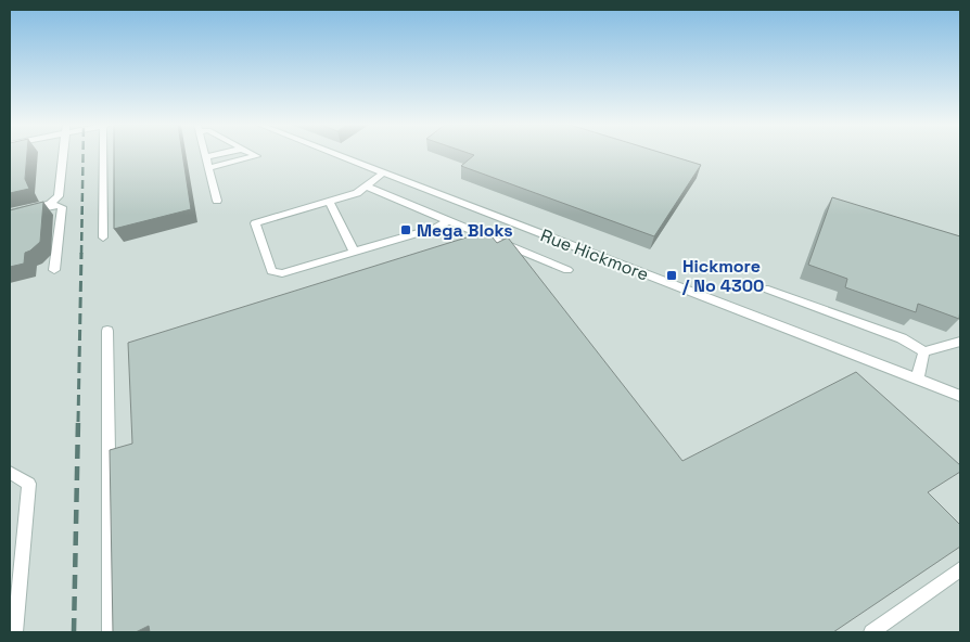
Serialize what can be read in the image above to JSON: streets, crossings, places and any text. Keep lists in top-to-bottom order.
{
  "streets": {
    "street": ["Rue Hickmore"]
  },
  "places": {
    "transit": ["Mega Bloks", "Hickmore / No 4300"]
  }
}
